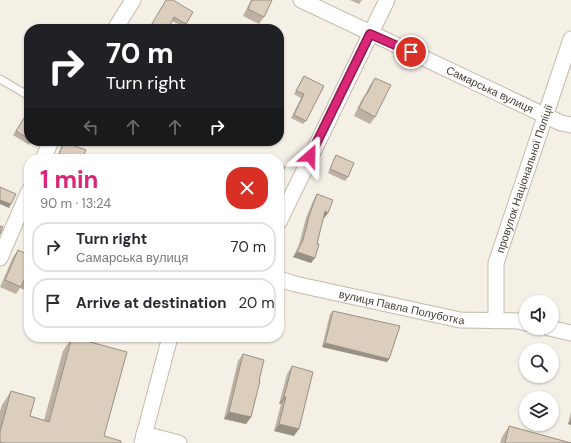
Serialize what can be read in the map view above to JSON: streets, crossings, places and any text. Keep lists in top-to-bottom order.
{
  "streets": {
    "street": ["Самарська вулиця", "провулок Національної Поліції", "вулиця Павла Полуботка"]
  },
  "crossings": [
    ["Самарська вулиця", "провулок Національної Поліції"],
    ["провулок Національної Поліції", "вулиця Павла Полуботка"]
  ],
  "page": {
    "turn": ["70 m", "Turn right"],
    "heading": ["1 min", "90 m · 13:24"],
    "list": [
      {
        "name": "Turn right",
        "note": "Самарська вулиця",
        "value": "70 m"
      },
      {
        "name": "Arrive at destination",
        "value": "20 m"
      }
    ]
  }
}
